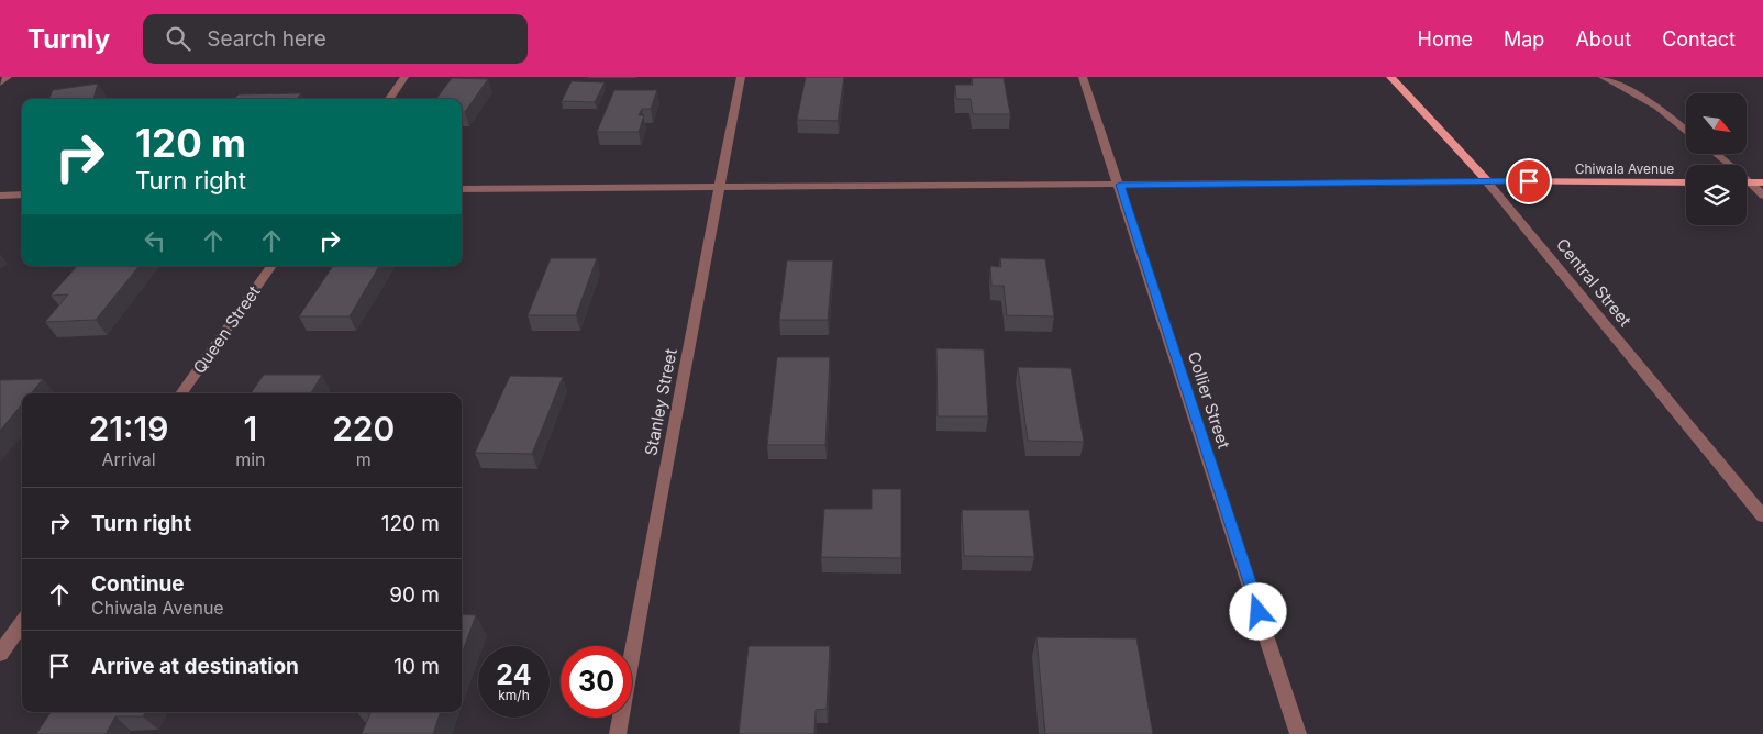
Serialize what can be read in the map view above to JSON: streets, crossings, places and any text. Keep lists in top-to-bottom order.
{
  "streets": {
    "main road": ["Chiwala Avenue", "Central Street"],
    "street": ["Queen Street", "Collier Street", "Stanley Street"]
  },
  "crossings": [
    ["Chiwala Avenue", "Central Street"]
  ],
  "north": "bottom right",
  "page": {
    "header": "Turnly",
    "search": "Search here",
    "nav": [
      "Home",
      "Map",
      "About",
      "Contact"
    ],
    "turn": ["120 m", "Turn right"],
    "eta": [
      "21:19",
      "Arrival",
      "1",
      "min",
      "220",
      "m"
    ],
    "list": [
      {
        "name": "Turn right",
        "value": "120 m"
      },
      {
        "name": "Continue",
        "note": "Chiwala Avenue",
        "value": "90 m"
      },
      {
        "name": "Arrive at destination",
        "value": "10 m"
      }
    ],
    "speed": "24 km/h",
    "limit": "30"
  }
}
